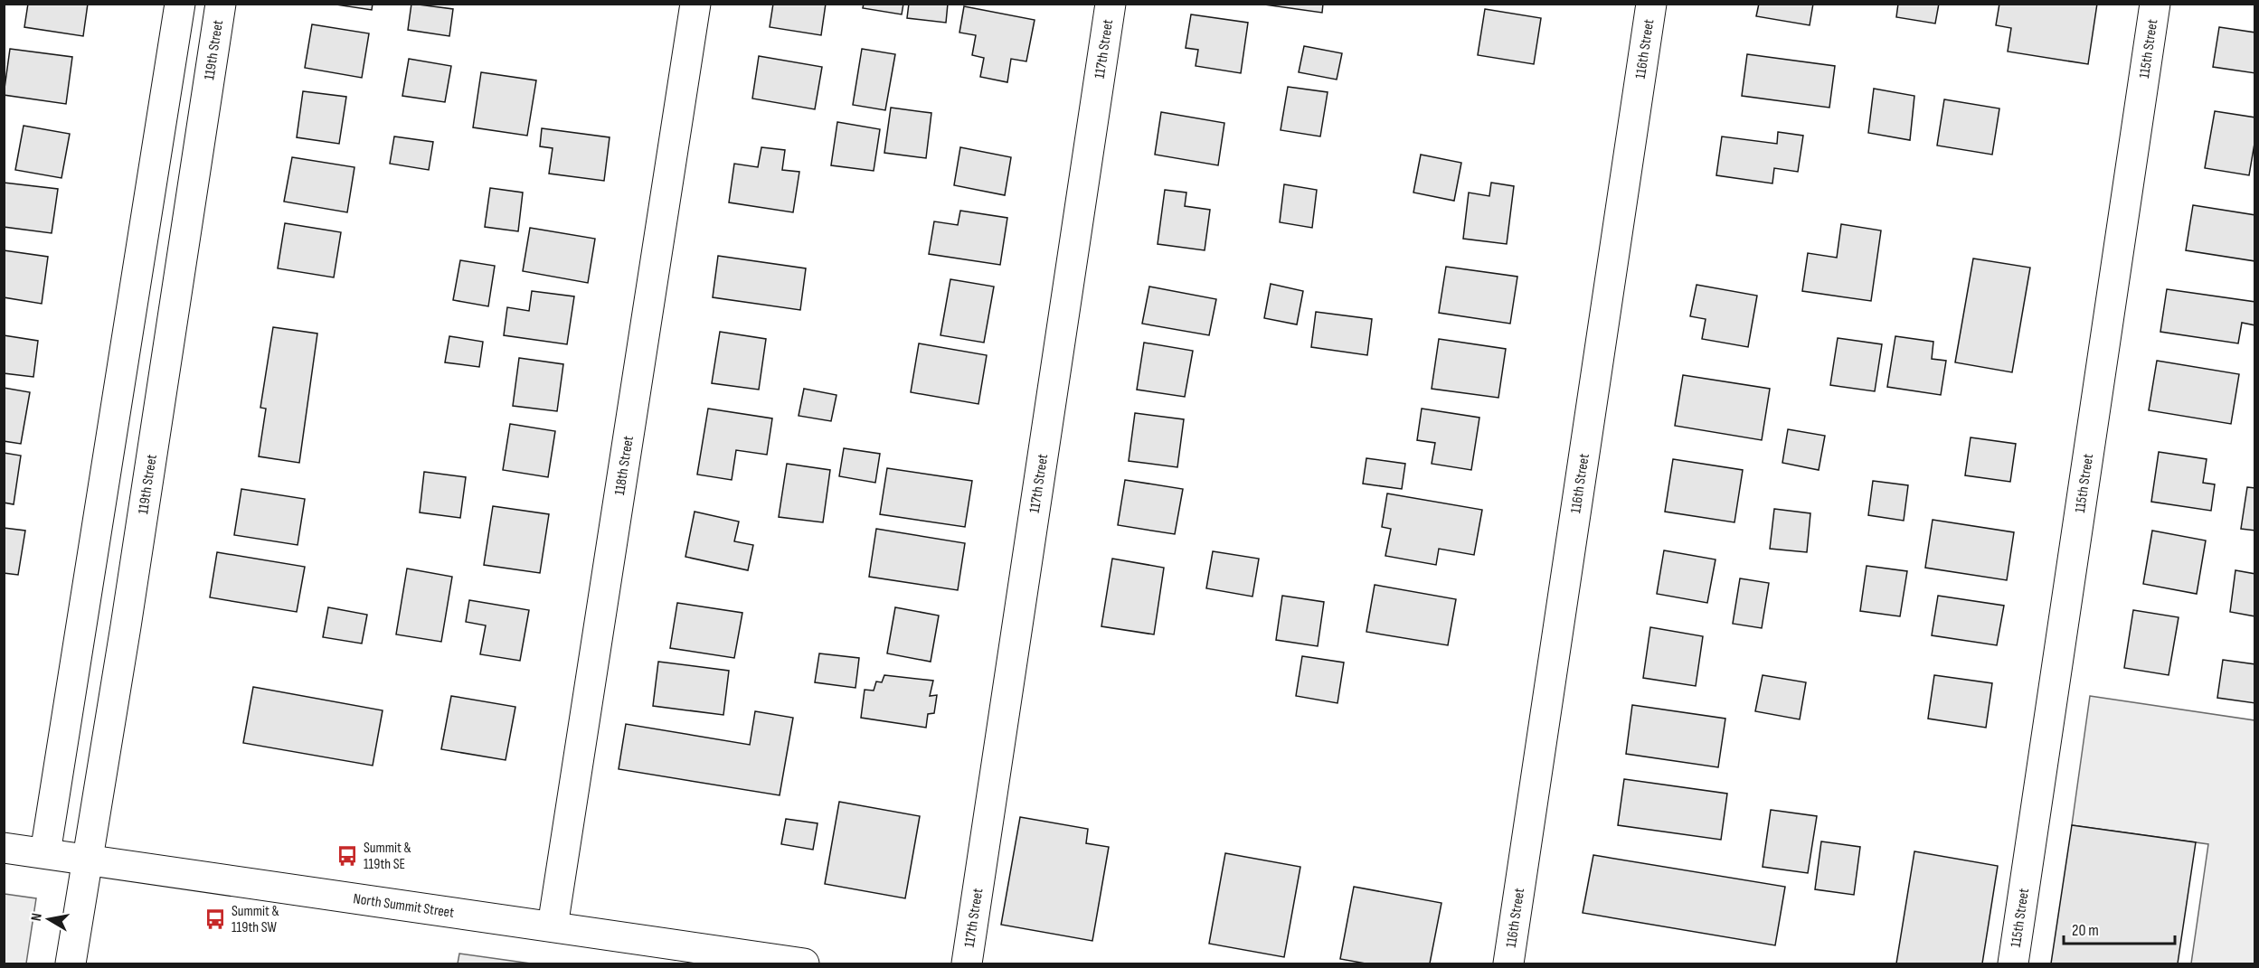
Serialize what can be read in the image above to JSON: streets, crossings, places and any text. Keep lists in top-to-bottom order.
{
  "streets": {
    "street": [
      "119th Street",
      "117th Street",
      "116th Street",
      "115th Street",
      "118th Street",
      "North Summit Street"
    ]
  },
  "crossings": [
    ["119th Street", "North Summit Street"],
    ["118th Street", "North Summit Street"]
  ],
  "places": {
    "bus stop": ["Summit & 119th SE", "Summit & 119th SW"]
  },
  "scale_bar": "20 m",
  "north": "left"
}
